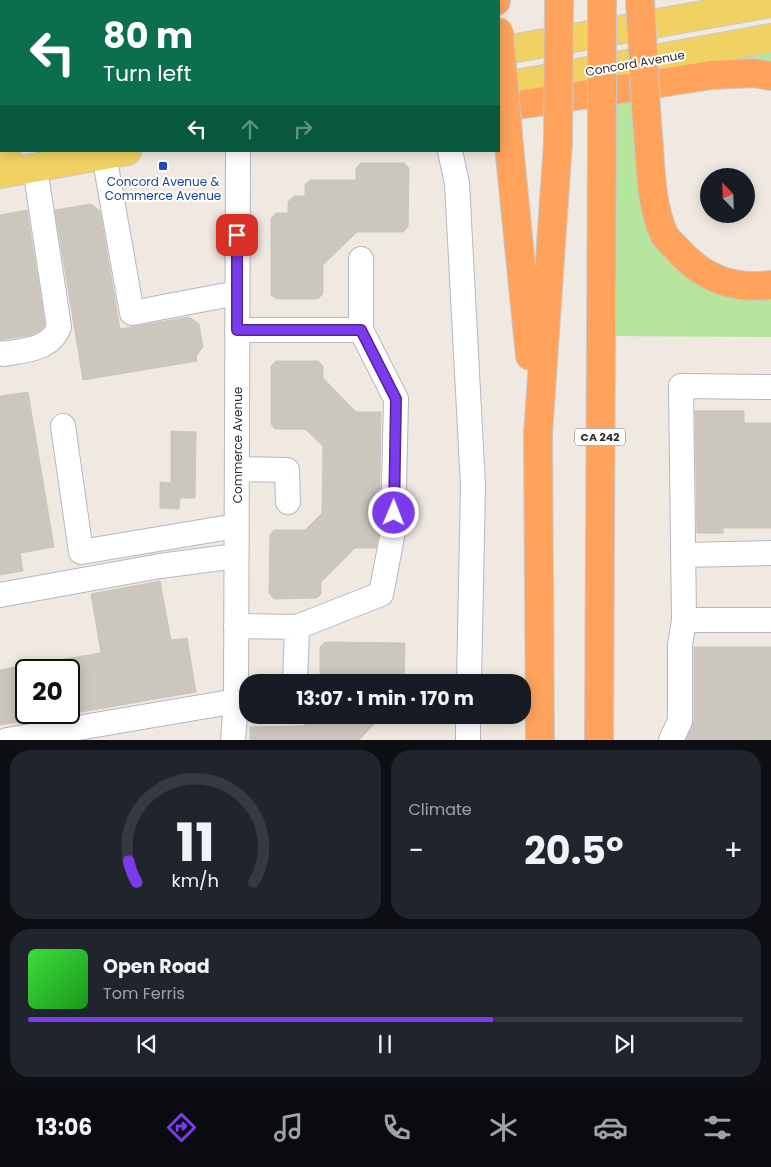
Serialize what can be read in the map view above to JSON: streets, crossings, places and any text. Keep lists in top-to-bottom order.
{
  "streets": {
    "highway": ["CA 242"],
    "main road": ["Concord Avenue"],
    "street": ["Commerce Avenue"]
  },
  "places": {
    "transit": ["Concord Avenue & Commerce Avenue"]
  },
  "north": "top left",
  "page": {
    "turn": ["80 m", "Turn left"],
    "limit": "20",
    "trip": "13:07 · 1 min · 170 m",
    "tile": "Climate",
    "heat": ["−", "20.5°", "+"],
    "song": ["Open Road", "Tom Ferris"],
    "tabs": "13:06",
    "gauge": ["11", "km/h"]
  }
}
